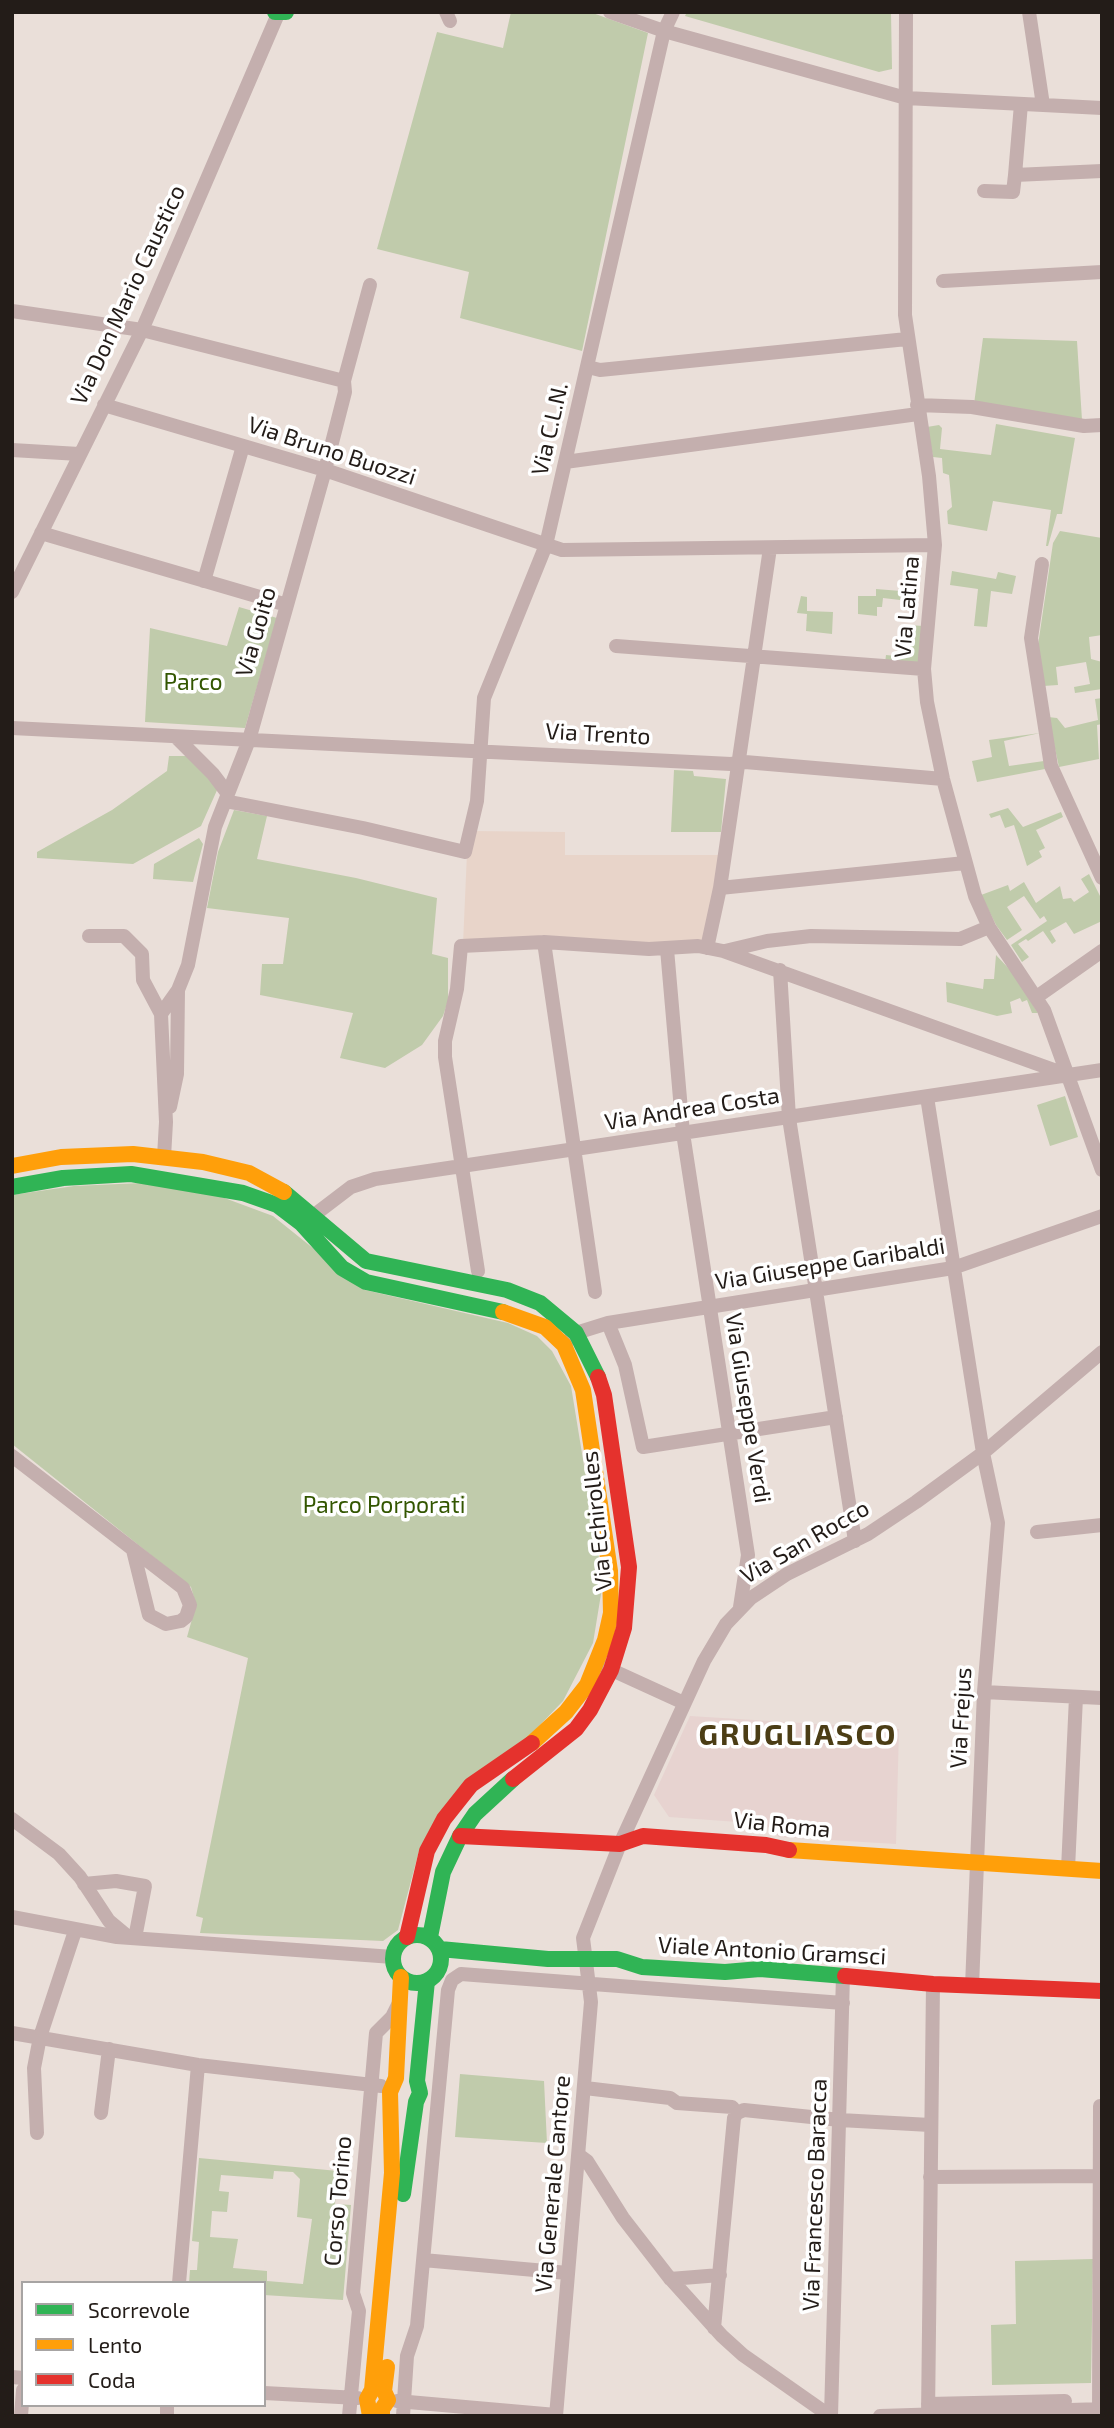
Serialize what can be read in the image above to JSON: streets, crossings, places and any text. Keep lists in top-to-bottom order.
{
  "streets": {
    "street": [
      "Via Don Mario Caustico",
      "Via C.L.N.",
      "Via Bruno Buozzi",
      "Via Latina",
      "Via Goito",
      "Via Trento",
      "Via Andrea Costa",
      "Via Giuseppe Garibaldi",
      "Via Giuseppe Verdi",
      "Via Echirolles",
      "Via San Rocco",
      "Via Frejus",
      "Via Roma",
      "Viale Antonio Gramsci",
      "Via Generale Cantore",
      "Via Francesco Baracca",
      "Corso Torino"
    ]
  },
  "crossings": [
    ["Via Don Mario Caustico", "Via Bruno Buozzi"],
    ["Via C.L.N.", "Via Bruno Buozzi"],
    ["Via C.L.N.", "Via Goito"],
    ["Via C.L.N.", "Via Trento"],
    ["Via Bruno Buozzi", "Via Latina"],
    ["Via Bruno Buozzi", "Via Goito"],
    ["Via Latina", "Via Trento"],
    ["Via Latina", "Via Andrea Costa"],
    ["Via Goito", "Via Trento"],
    ["Via Andrea Costa", "Via Giuseppe Verdi"],
    ["Via Andrea Costa", "Via Echirolles"],
    ["Via Andrea Costa", "Via Frejus"],
    ["Via Giuseppe Garibaldi", "Via Giuseppe Verdi"],
    ["Via Giuseppe Garibaldi", "Via Echirolles"],
    ["Via Giuseppe Garibaldi", "Via Frejus"],
    ["Via Giuseppe Verdi", "Via San Rocco"],
    ["Via Echirolles", "Via Roma"],
    ["Via Echirolles", "Viale Antonio Gramsci"],
    ["Via Echirolles", "Corso Torino"],
    ["Via San Rocco", "Via Frejus"],
    ["Via San Rocco", "Via Roma"],
    ["Via San Rocco", "Viale Antonio Gramsci"],
    ["Via San Rocco", "Via Generale Cantore"],
    ["Via Frejus", "Via Roma"],
    ["Via Frejus", "Viale Antonio Gramsci"],
    ["Viale Antonio Gramsci", "Via Generale Cantore"],
    ["Viale Antonio Gramsci", "Via Francesco Baracca"],
    ["Viale Antonio Gramsci", "Corso Torino"]
  ],
  "districts": ["GRUGLIASCO"],
  "parks": ["Parco", "Parco Porporati"],
  "legend": ["Scorrevole", "Lento", "Coda"]
}
